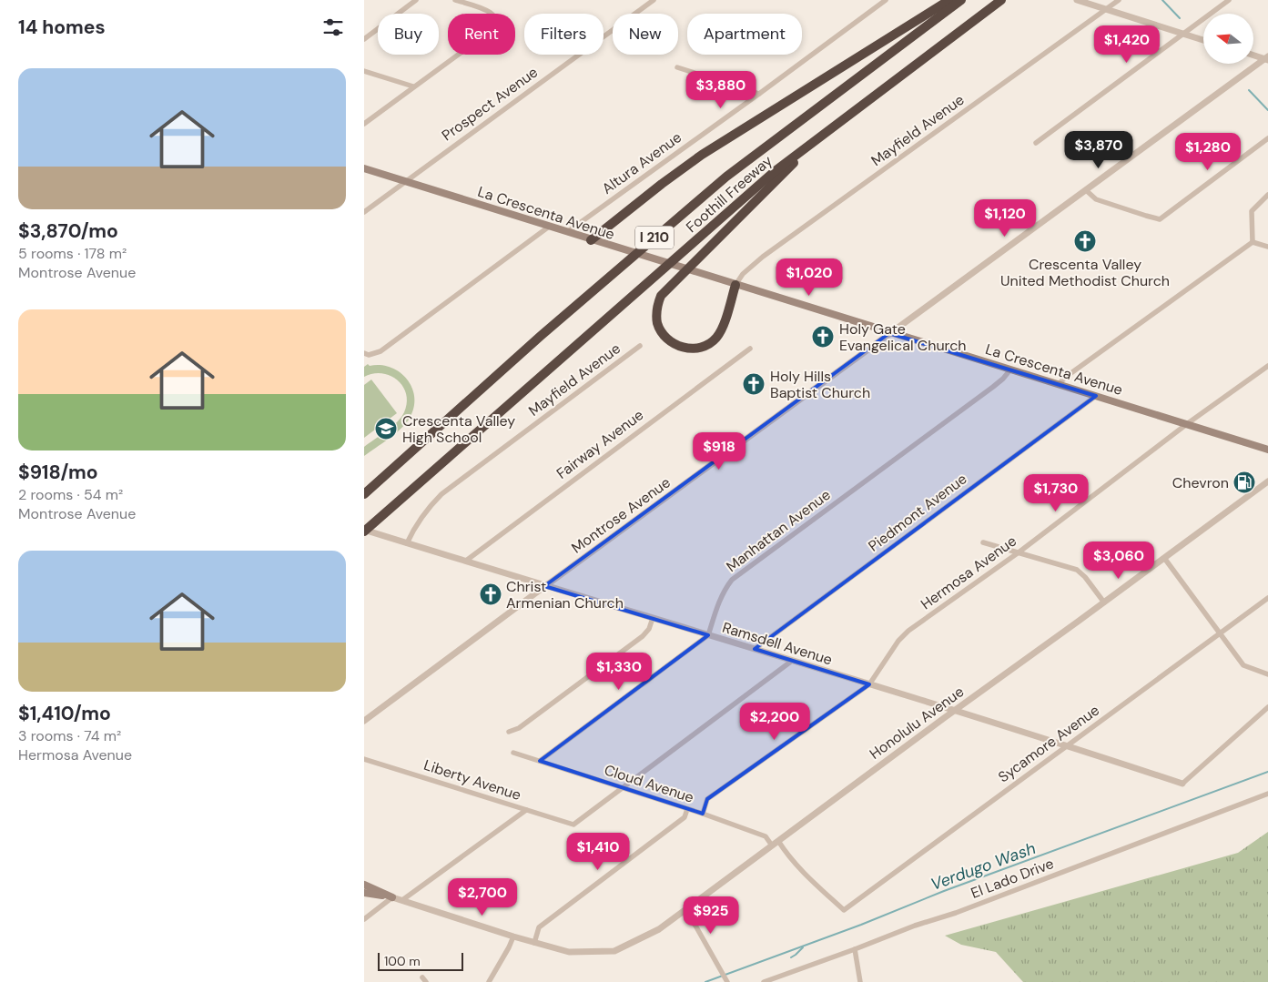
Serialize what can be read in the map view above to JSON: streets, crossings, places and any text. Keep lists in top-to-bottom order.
{
  "streets": {
    "highway": ["Foothill Freeway", "I 210"],
    "main road": ["La Crescenta Avenue"],
    "street": [
      "Prospect Avenue",
      "Mayfield Avenue",
      "Altura Avenue",
      "Fairway Avenue",
      "Piedmont Avenue",
      "Montrose Avenue",
      "Manhattan Avenue",
      "Hermosa Avenue",
      "Ramsdell Avenue",
      "Honolulu Avenue",
      "Sycamore Avenue",
      "Liberty Avenue",
      "Cloud Avenue",
      "El Lado Drive"
    ]
  },
  "crossings": [
    ["Prospect Avenue", "La Crescenta Avenue"],
    ["Mayfield Avenue", "La Crescenta Avenue"],
    ["Mayfield Avenue", "Ramsdell Avenue"],
    ["Altura Avenue", "La Crescenta Avenue"],
    ["Foothill Freeway", "Ramsdell Avenue"],
    ["La Crescenta Avenue", "Piedmont Avenue"],
    ["La Crescenta Avenue", "Montrose Avenue"],
    ["La Crescenta Avenue", "Manhattan Avenue"],
    ["La Crescenta Avenue", "Hermosa Avenue"],
    ["Fairway Avenue", "Ramsdell Avenue"],
    ["Piedmont Avenue", "Ramsdell Avenue"],
    ["Montrose Avenue", "Ramsdell Avenue"],
    ["Manhattan Avenue", "Ramsdell Avenue"],
    ["Hermosa Avenue", "Ramsdell Avenue"],
    ["Hermosa Avenue", "Cloud Avenue"],
    ["Ramsdell Avenue", "Honolulu Avenue"],
    ["Ramsdell Avenue", "Sycamore Avenue"],
    ["Honolulu Avenue", "Sycamore Avenue"],
    ["Honolulu Avenue", "Cloud Avenue"],
    ["Liberty Avenue", "Cloud Avenue"]
  ],
  "water": ["Verdugo Wash"],
  "places": {
    "church": [
      "Crescenta Valley United Methodist Church",
      "Holy Gate Evangelical Church",
      "Holy Hills Baptist Church",
      "Christ Armenian Church"
    ],
    "school or university": ["Crescenta Valley High School"],
    "fuel station": ["Chevron"]
  },
  "scale_bar": "100 m",
  "north": "left",
  "page": {
    "heading": "14 homes",
    "chip": [
      "Buy",
      "Rent",
      "Filters",
      "New",
      "Apartment"
    ],
    "price": [
      "$1,420",
      "$3,880",
      "$3,870",
      "$1,280",
      "$1,120",
      "$1,020",
      "$918",
      "$1,730",
      "$3,060",
      "$1,330",
      "$2,200",
      "$1,410",
      "$2,700",
      "$925"
    ],
    "list": [
      {
        "name": "$3,870/mo",
        "note": "5 rooms · 178 m² · Montrose Avenue"
      },
      {
        "name": "$918/mo",
        "note": "2 rooms · 54 m² · Montrose Avenue"
      },
      {
        "name": "$1,410/mo",
        "note": "3 rooms · 74 m² · Hermosa Avenue"
      }
    ],
    "scale": "100 m"
  }
}
